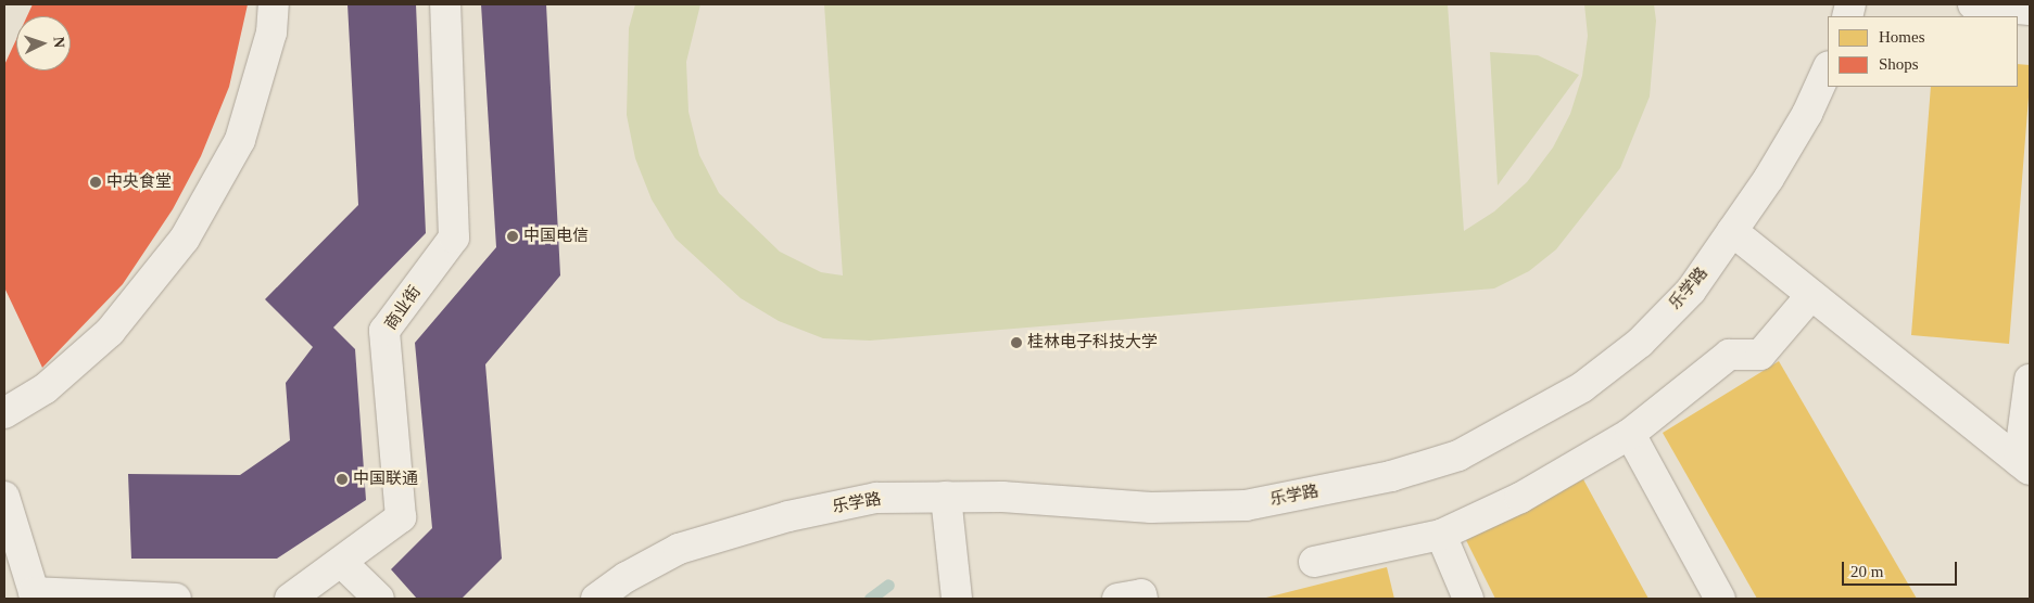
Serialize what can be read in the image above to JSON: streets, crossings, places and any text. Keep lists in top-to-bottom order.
{
  "streets": {
    "street": ["乐学路", "商业街"]
  },
  "places": [
    "中央食堂",
    "中国电信",
    "桂林电子科技大学",
    "中国联通"
  ],
  "legend": ["Homes", "Shops"],
  "scale_bar": "20 m",
  "north": "right"
}
